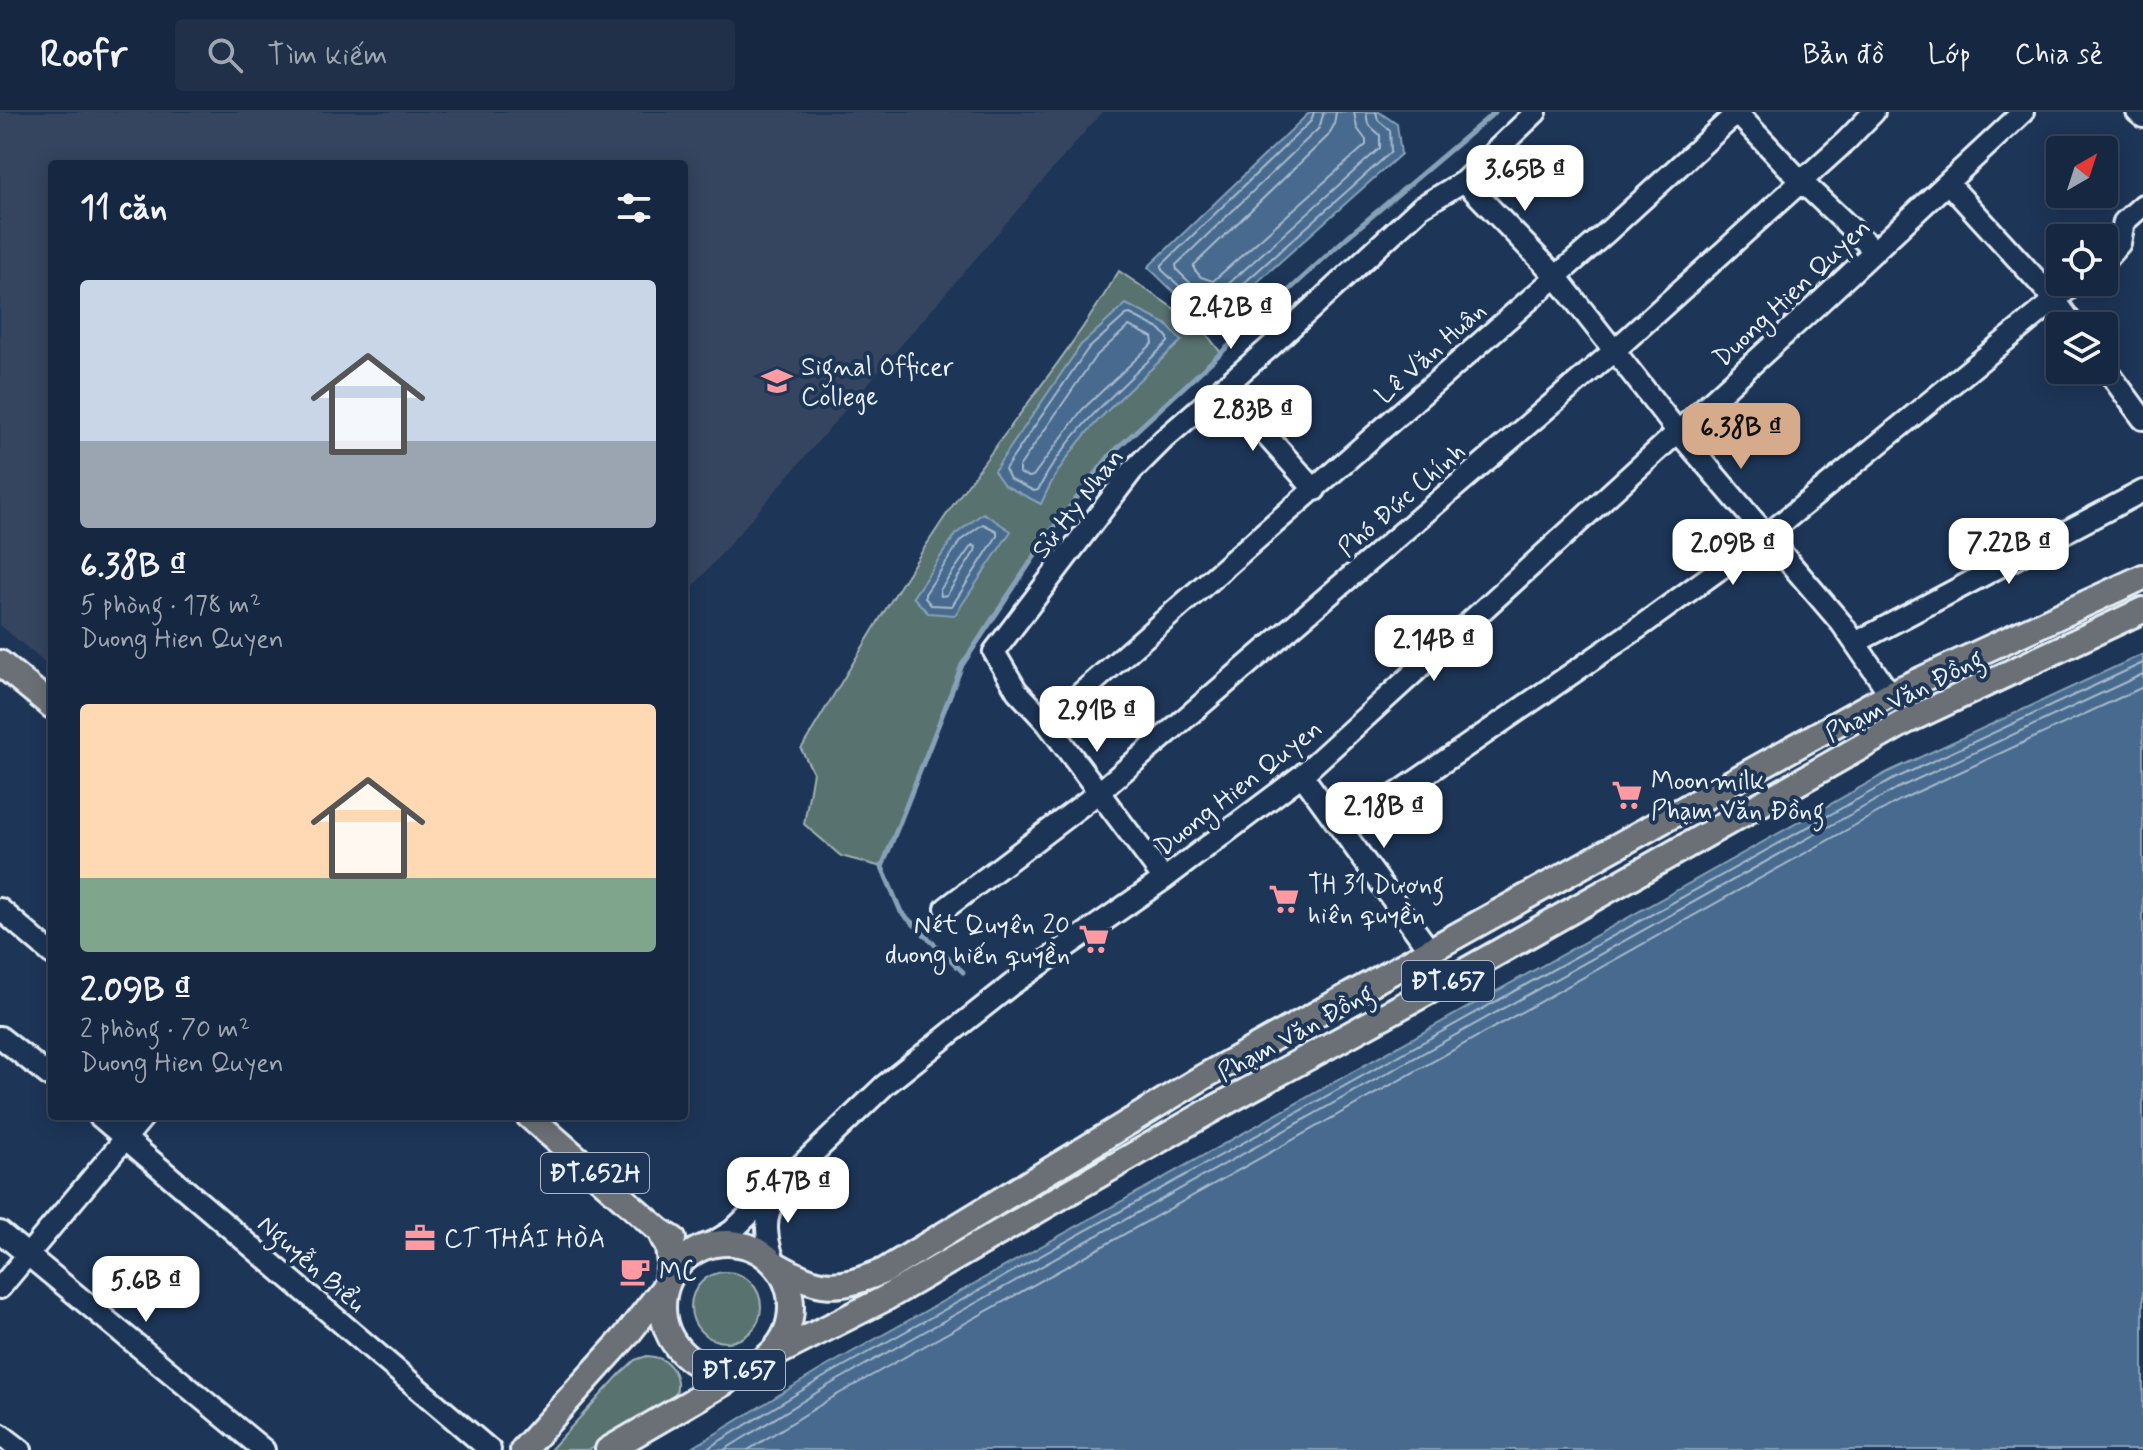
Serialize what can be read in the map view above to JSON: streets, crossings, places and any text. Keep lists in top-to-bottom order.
{
  "streets": {
    "main road": ["Phạm Văn Đồng", "ĐT.657", "ĐT.652H"],
    "street": [
      "Duong Hien Quyen",
      "Lê Văn Huân",
      "Phó Đức Chính",
      "Sử Hy Nhan",
      "Nguyễn Biểu"
    ]
  },
  "crossings": [
    ["Duong Hien Quyen", "Phạm Văn Đồng"],
    ["Duong Hien Quyen", "ĐT.657"],
    ["Duong Hien Quyen", "ĐT.652H"],
    ["Lê Văn Huân", "Sử Hy Nhan"],
    ["Phạm Văn Đồng", "ĐT.657"],
    ["Phạm Văn Đồng", "ĐT.652H"],
    ["ĐT.657", "ĐT.652H"]
  ],
  "places": {
    "school or university": ["Signal Officer College"],
    "supermarket": ["Moonmilk Phạm Văn Đồng", "TH 31 Dương hiên quyền", "Nét Quyên 20 duong hiến quyền"],
    "office": ["CT THÁI HÒA"],
    "cafe": ["MC"]
  },
  "north": "top right",
  "page": {
    "header": "Roofr",
    "search": "Tìm kiếm",
    "nav": ["Bản đồ", "Lớp", "Chia sẻ"],
    "price": [
      "3.65B ₫",
      "2.42B ₫",
      "2.83B ₫",
      "6.38B ₫",
      "7.22B ₫",
      "2.09B ₫",
      "2.14B ₫",
      "2.91B ₫",
      "2.18B ₫",
      "5.47B ₫",
      "5.6B ₫"
    ],
    "heading": "11 căn",
    "list": [
      {
        "name": "6.38B ₫",
        "note": "5 phòng · 178 m² · Duong Hien Quyen"
      },
      {
        "name": "2.09B ₫",
        "note": "2 phòng · 70 m² · Duong Hien Quyen"
      }
    ]
  }
}
